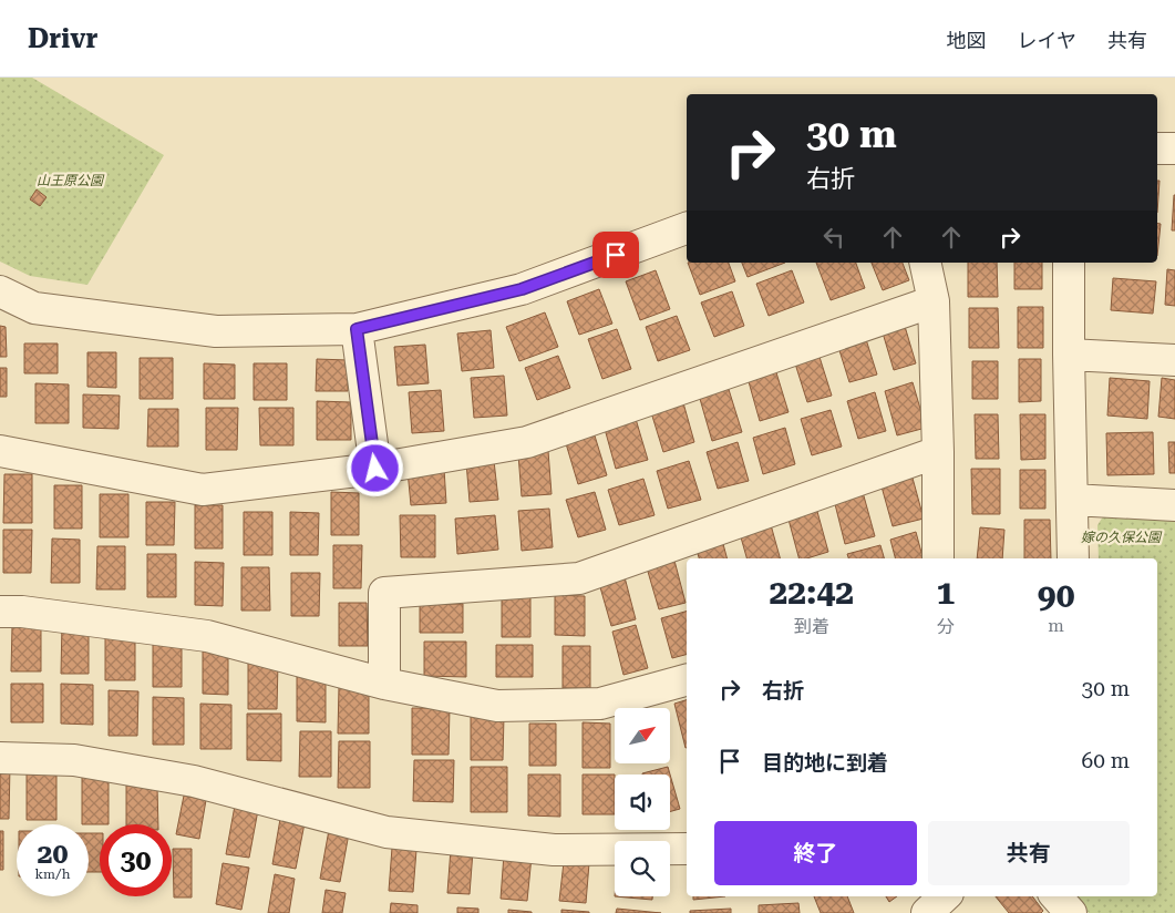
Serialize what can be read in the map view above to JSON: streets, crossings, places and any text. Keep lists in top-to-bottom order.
{
  "parks": ["山王原公園", "嫁の久保公園"],
  "north": "top right",
  "page": {
    "header": "Drivr",
    "nav": ["地図", "レイヤ", "共有"],
    "turn": ["30 m", "右折"],
    "eta": [
      "22:42",
      "到着",
      "1",
      "分",
      "90",
      "m"
    ],
    "list": [
      {
        "name": "右折",
        "value": "30 m"
      },
      {
        "name": "目的地に到着",
        "value": "60 m"
      }
    ],
    "buttons": ["終了", "共有"],
    "speed": "20 km/h",
    "limit": "30"
  }
}
